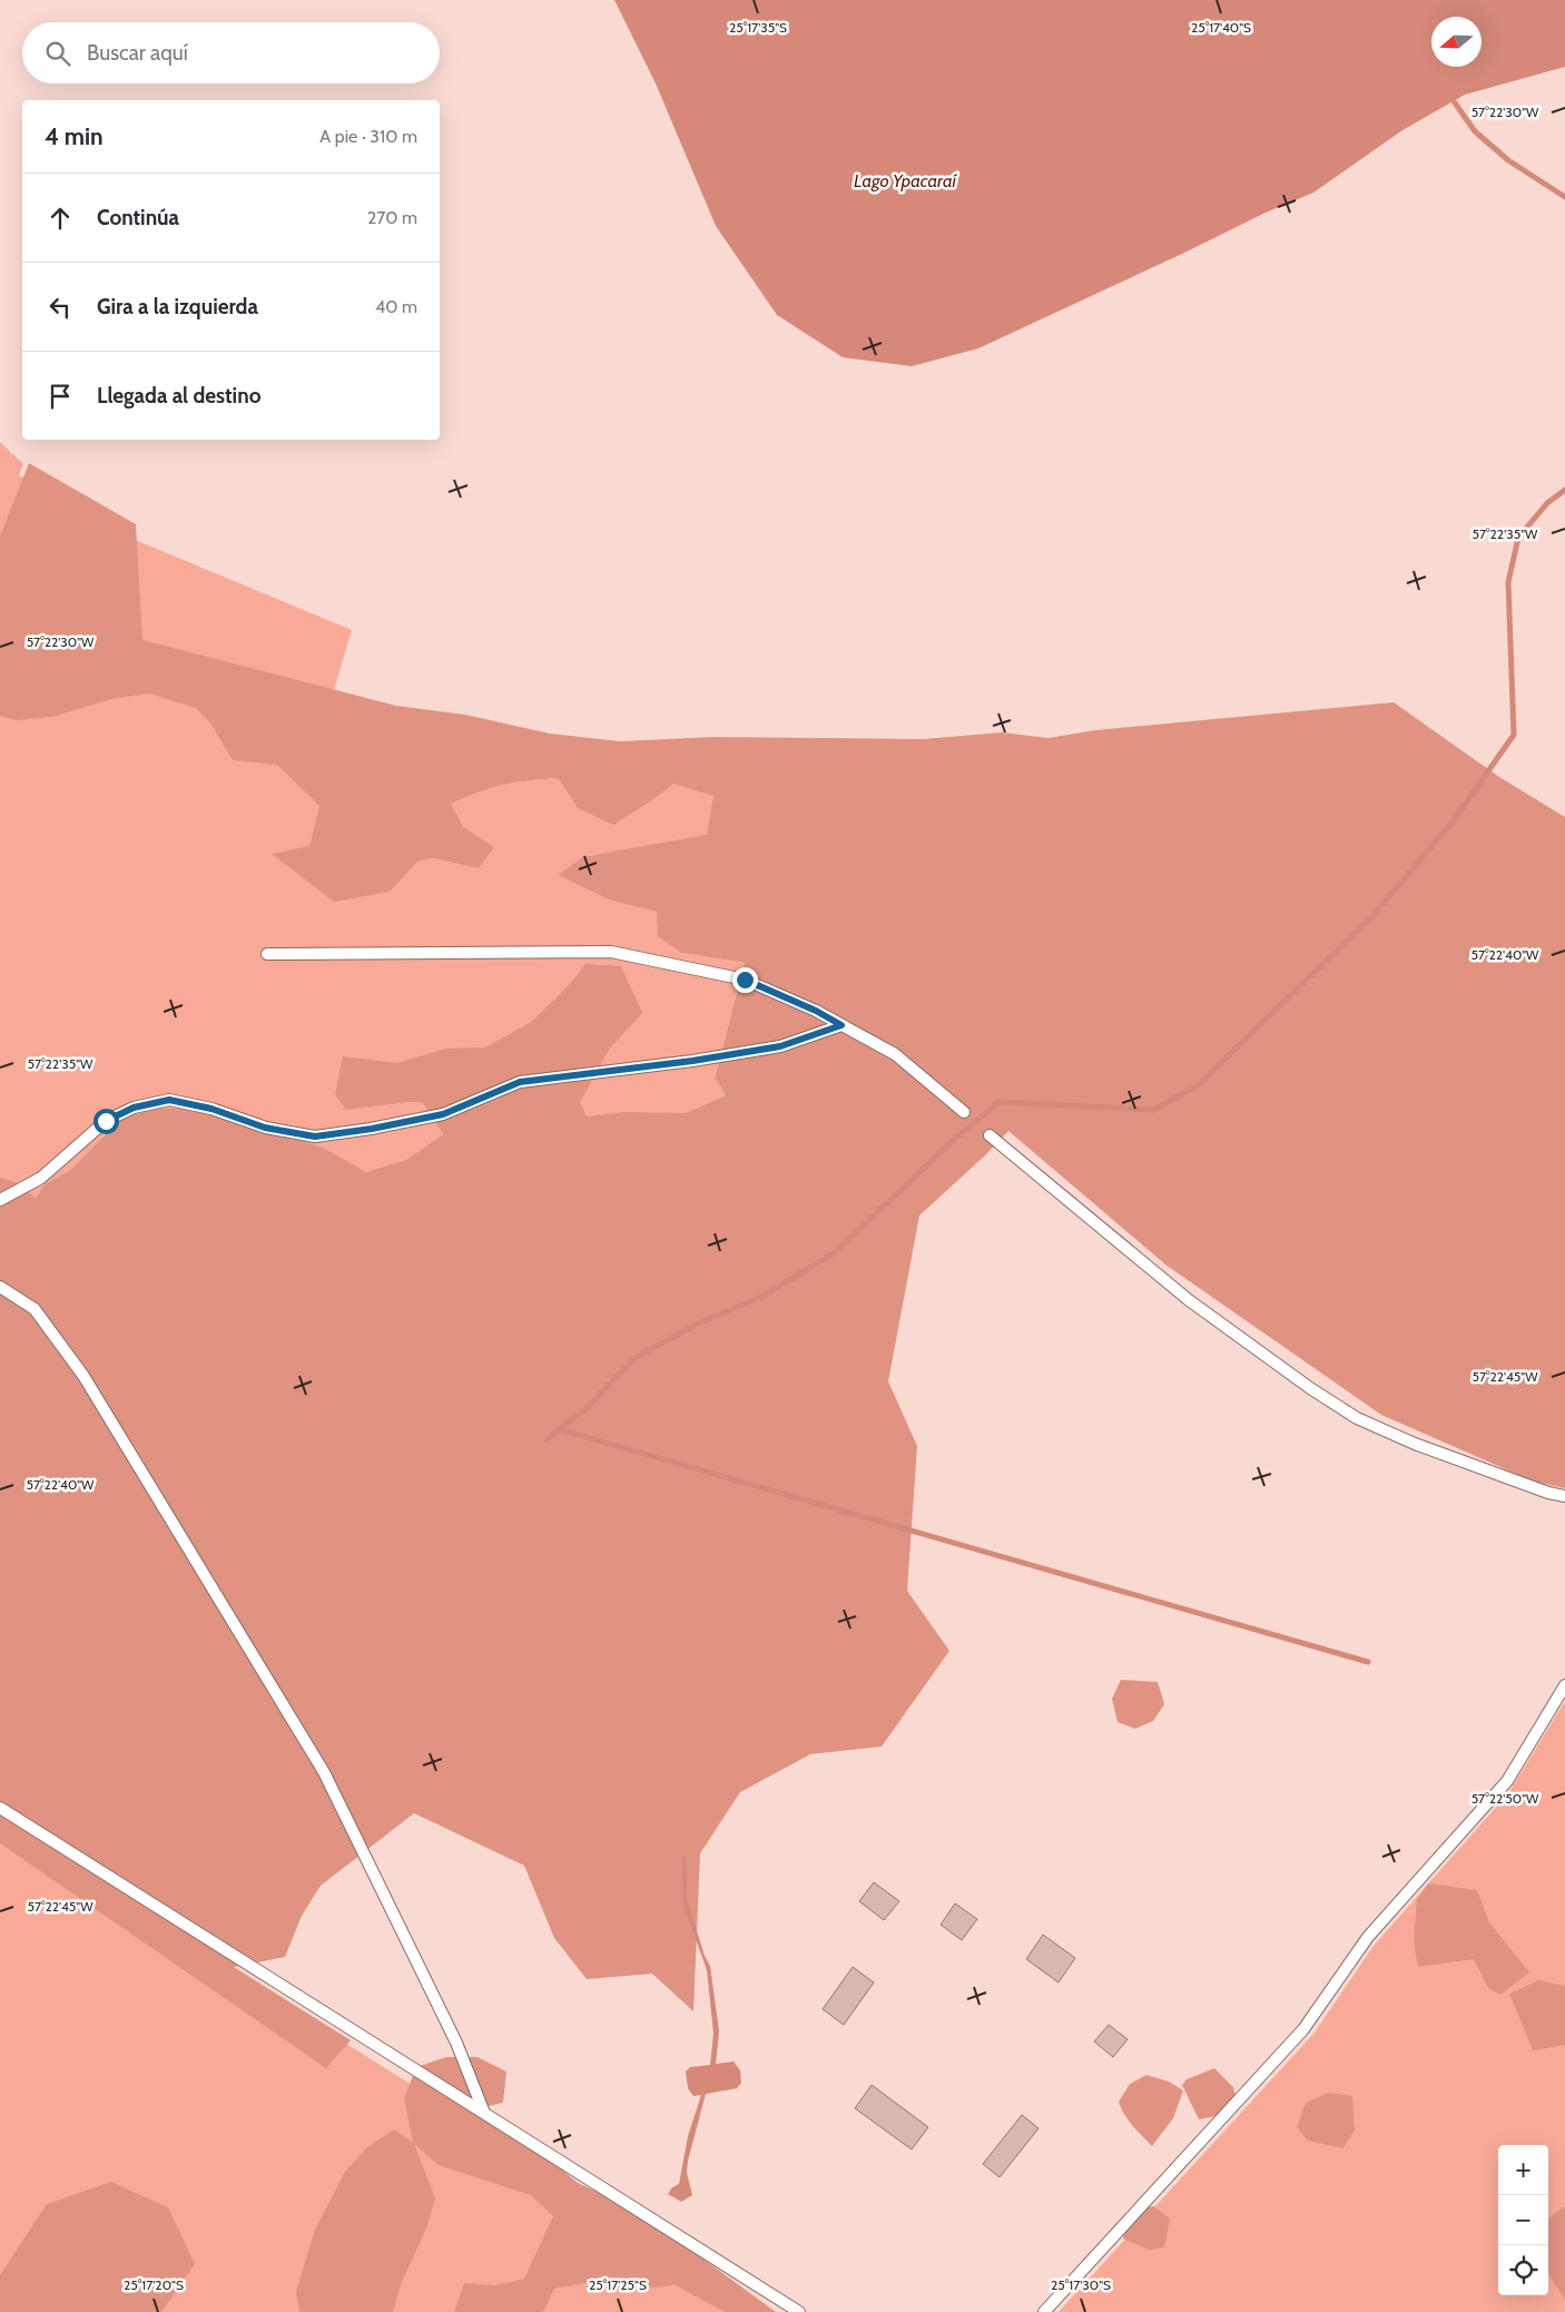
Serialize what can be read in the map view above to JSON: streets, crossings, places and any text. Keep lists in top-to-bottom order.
{
  "water": ["Lago Ypacaraí"],
  "north": "left",
  "page": {
    "search": "Buscar aquí",
    "heading": ["4 min", "A pie · 310 m"],
    "list": [
      ["Continúa", "270 m"],
      ["Gira a la izquierda", "40 m"],
      "Llegada al destino"
    ],
    "map_buttons": ["+", "−"]
  },
  "coordinates": [
    "25°17'35\"S",
    "25°17'40\"S",
    "57°22'30\"W",
    "57°22'35\"W",
    "57°22'40\"W",
    "57°22'45\"W",
    "57°22'50\"W",
    "25°17'20\"S",
    "25°17'25\"S",
    "25°17'30\"S"
  ]
}
